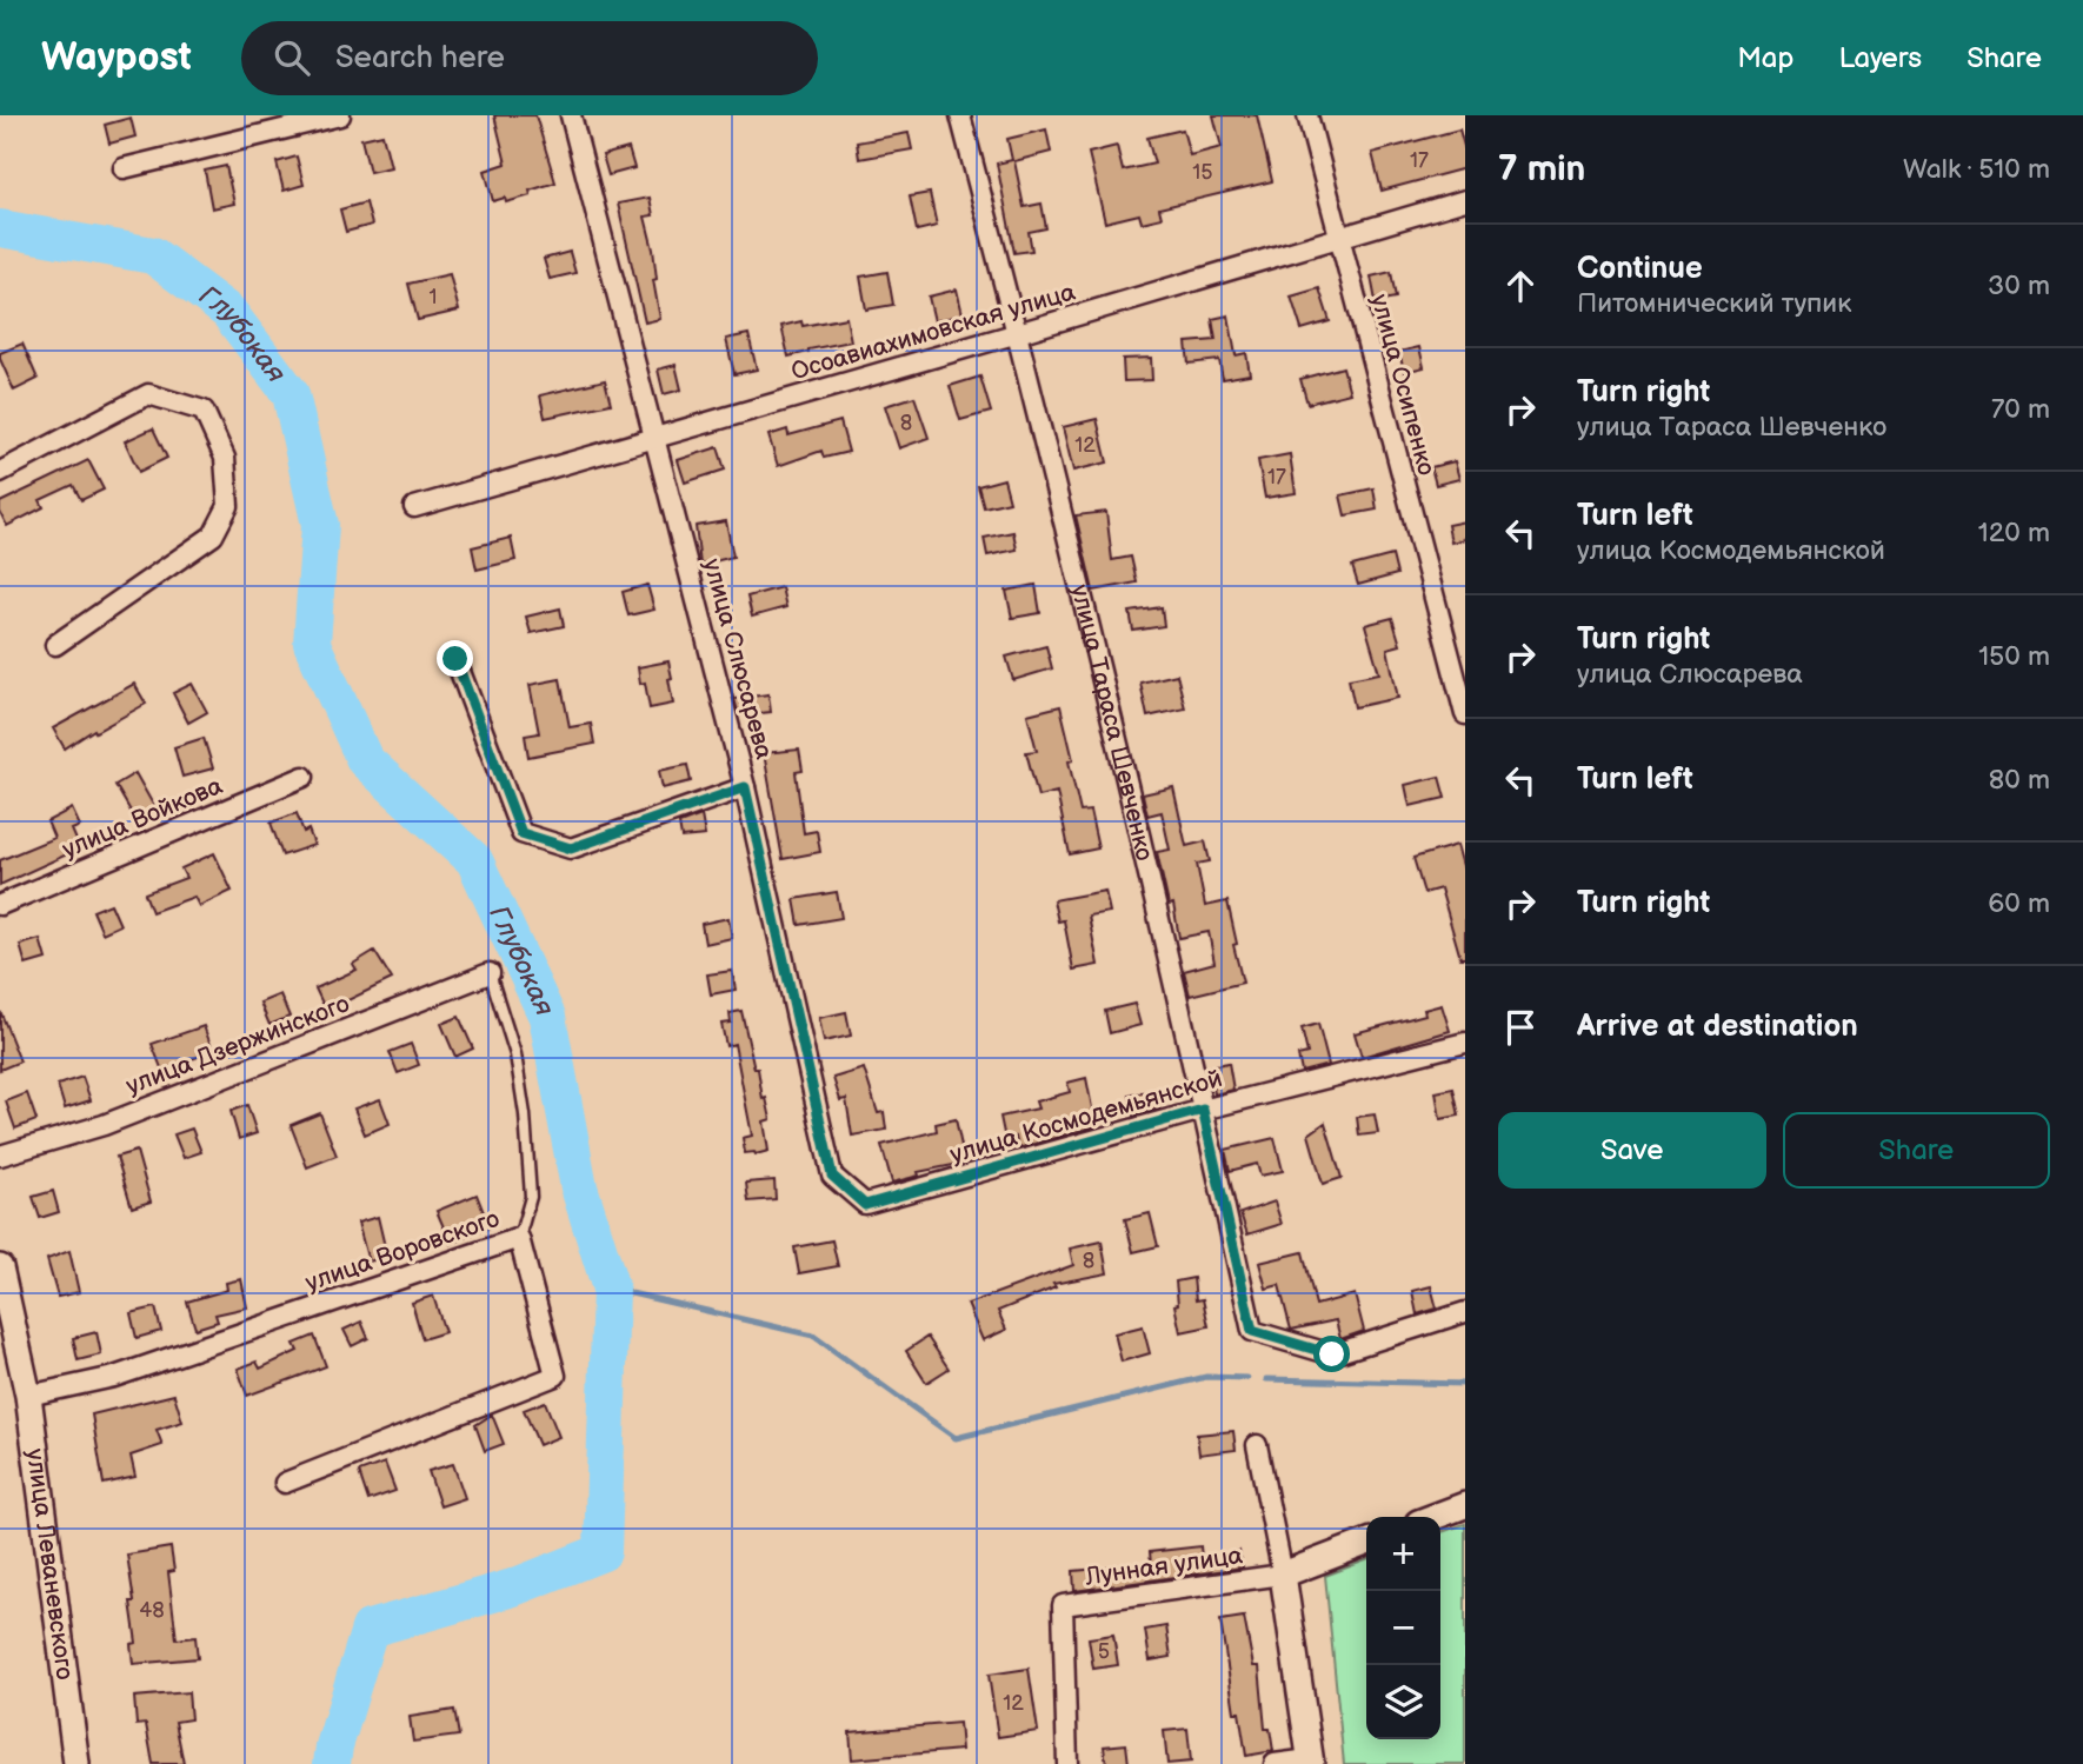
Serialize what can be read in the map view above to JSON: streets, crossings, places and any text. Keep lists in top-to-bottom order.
{
  "streets": {
    "street": [
      "Осоавиахимовская улица",
      "улица Осипенко",
      "улица Слюсарева",
      "улица Тараса Шевченко",
      "улица Войкова",
      "улица Дзержинского",
      "улица Космодемьянской",
      "улица Воровского",
      "улица Леваневского",
      "Лунная улица"
    ]
  },
  "crossings": [
    ["Осоавиахимовская улица", "улица Осипенко"],
    ["Осоавиахимовская улица", "улица Слюсарева"],
    ["Осоавиахимовская улица", "улица Тараса Шевченко"],
    ["улица Слюсарева", "улица Космодемьянской"],
    ["улица Тараса Шевченко", "улица Космодемьянской"],
    ["улица Воровского", "улица Леваневского"]
  ],
  "water": ["Глубокая"],
  "house_numbers": [
    "17",
    "15",
    "1",
    "8",
    "12",
    "17",
    "8",
    "48",
    "5",
    "12"
  ],
  "page": {
    "header": "Waypost",
    "search": "Search here",
    "nav": ["Map", "Layers", "Share"],
    "heading": ["7 min", "Walk · 510 m"],
    "list": [
      ["Continue", "Питомнический тупик", "30 m"],
      ["Turn right", "улица Тараса Шевченко", "70 m"],
      ["Turn left", "улица Космодемьянской", "120 m"],
      ["Turn right", "улица Слюсарева", "150 m"],
      ["Turn left", "80 m"],
      ["Turn right", "60 m"],
      "Arrive at destination"
    ],
    "buttons": ["Save", "Share"],
    "map_buttons": ["+", "−"]
  }
}
